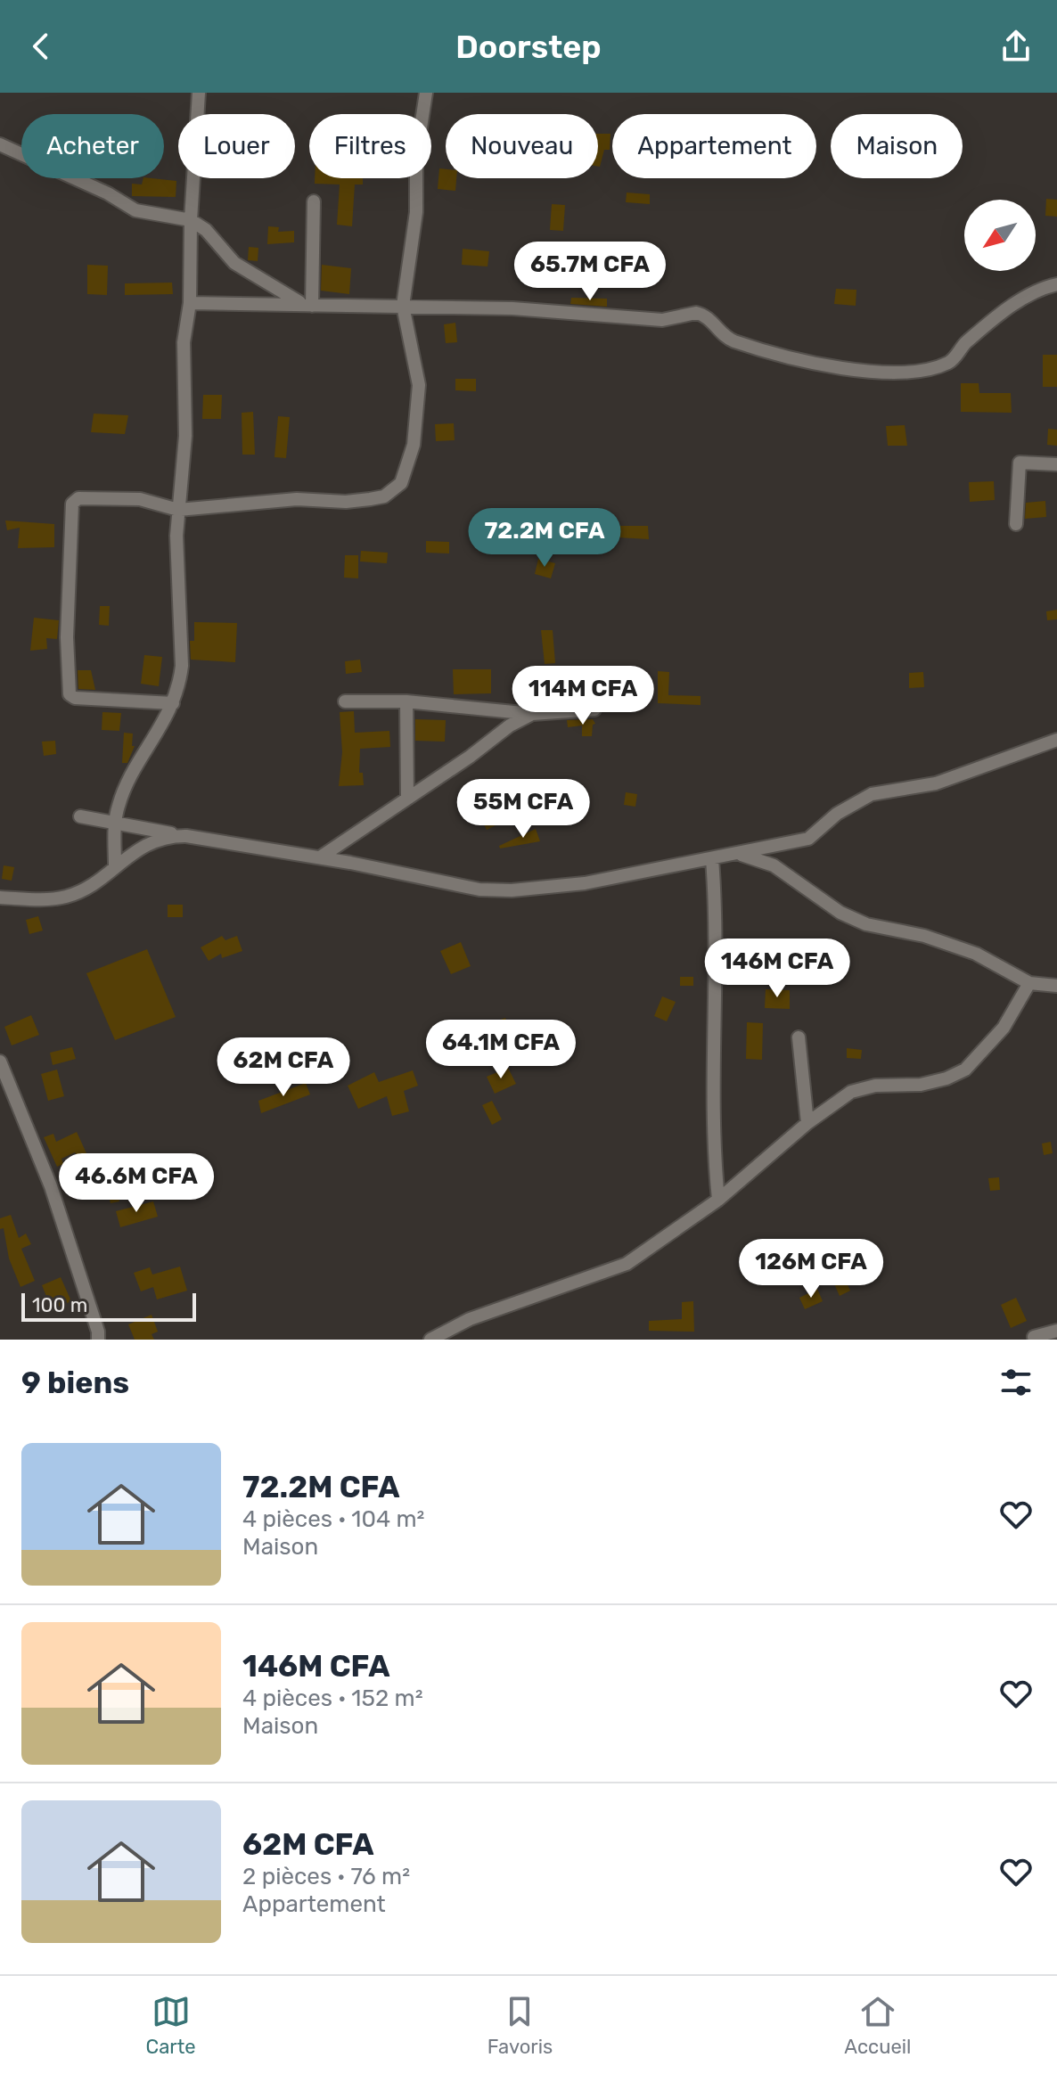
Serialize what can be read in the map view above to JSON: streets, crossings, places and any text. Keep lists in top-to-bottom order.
{
  "scale_bar": "100 m",
  "north": "bottom left",
  "page": {
    "header": "Doorstep",
    "chip": [
      "Acheter",
      "Louer",
      "Filtres",
      "Nouveau",
      "Appartement",
      "Maison"
    ],
    "price": [
      "65.7M CFA",
      "72.2M CFA",
      "114M CFA",
      "55M CFA",
      "146M CFA",
      "64.1M CFA",
      "62M CFA",
      "46.6M CFA",
      "126M CFA"
    ],
    "scale": "100 m",
    "heading": "9 biens",
    "list": [
      {
        "name": "72.2M CFA",
        "note": "4 pièces · 104 m² · Maison"
      },
      {
        "name": "146M CFA",
        "note": "4 pièces · 152 m² · Maison"
      },
      {
        "name": "62M CFA",
        "note": "2 pièces · 76 m² · Appartement"
      }
    ],
    "tabs": ["Carte", "Favoris", "Accueil"]
  }
}
